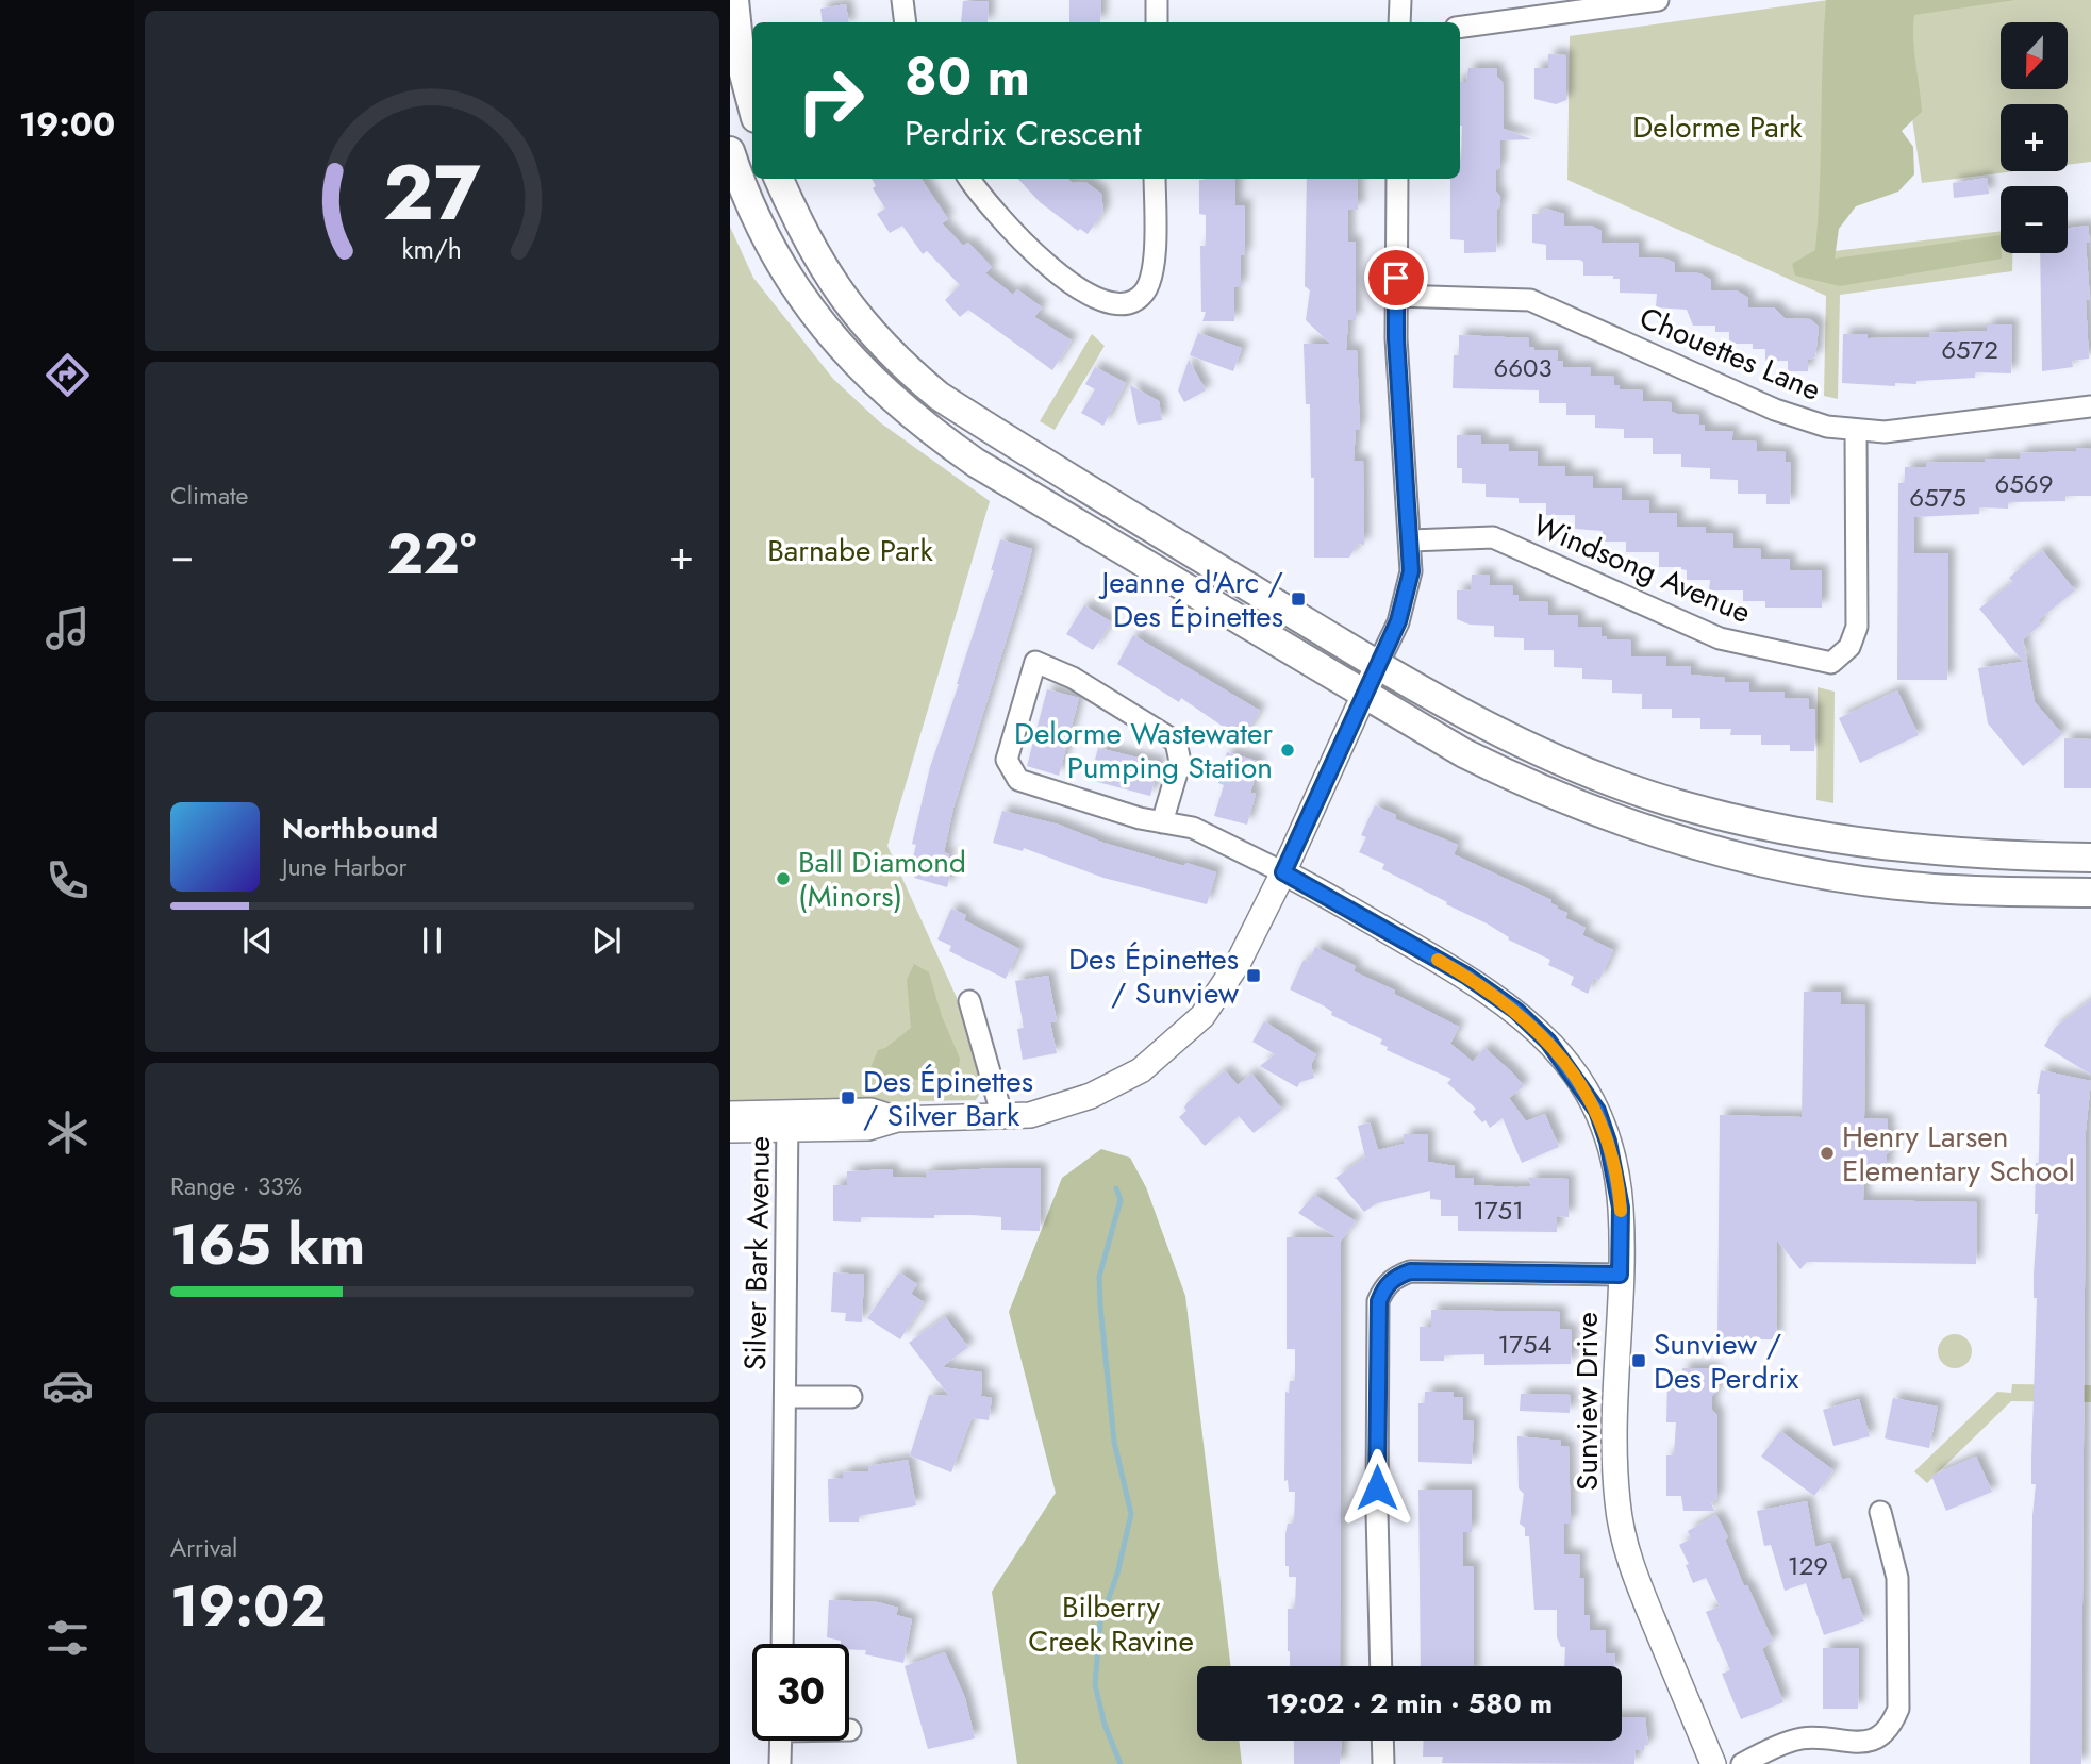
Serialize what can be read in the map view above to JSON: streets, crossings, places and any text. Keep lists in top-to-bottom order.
{
  "streets": {
    "street": [
      "Chouettes Lane",
      "Windsong Avenue",
      "Silver Bark Avenue",
      "Sunview Drive"
    ]
  },
  "crossings": [
    ["Chouettes Lane", "Windsong Avenue"]
  ],
  "parks": ["Delorme Park", "Barnabe Park", "Bilberry Creek Ravine"],
  "places": {
    "transit": [
      "Jeanne d'Arc / Des Épinettes",
      "Des Épinettes / Sunview",
      "Des Épinettes / Silver Bark",
      "Sunview / Des Perdrix"
    ],
    "other": ["Delorme Wastewater Pumping Station", "Ball Diamond (Minors)", "Henry Larsen Elementary School"]
  },
  "house_numbers": [
    "6572",
    "6603",
    "6569",
    "6575",
    "1751",
    "1754",
    "129"
  ],
  "north": "bottom",
  "page": {
    "tabs": "19:00",
    "map_buttons": ["+", "−"],
    "turn": ["80 m", "Perdrix Crescent"],
    "tile": [
      "Climate",
      ["Range · 33%", "165 km"],
      ["Arrival", "19:02"]
    ],
    "heat": ["−", "22°", "+"],
    "song": ["Northbound", "June Harbor"],
    "limit": "30",
    "trip": "19:02 · 2 min · 580 m",
    "gauge": ["27", "km/h"]
  }
}
